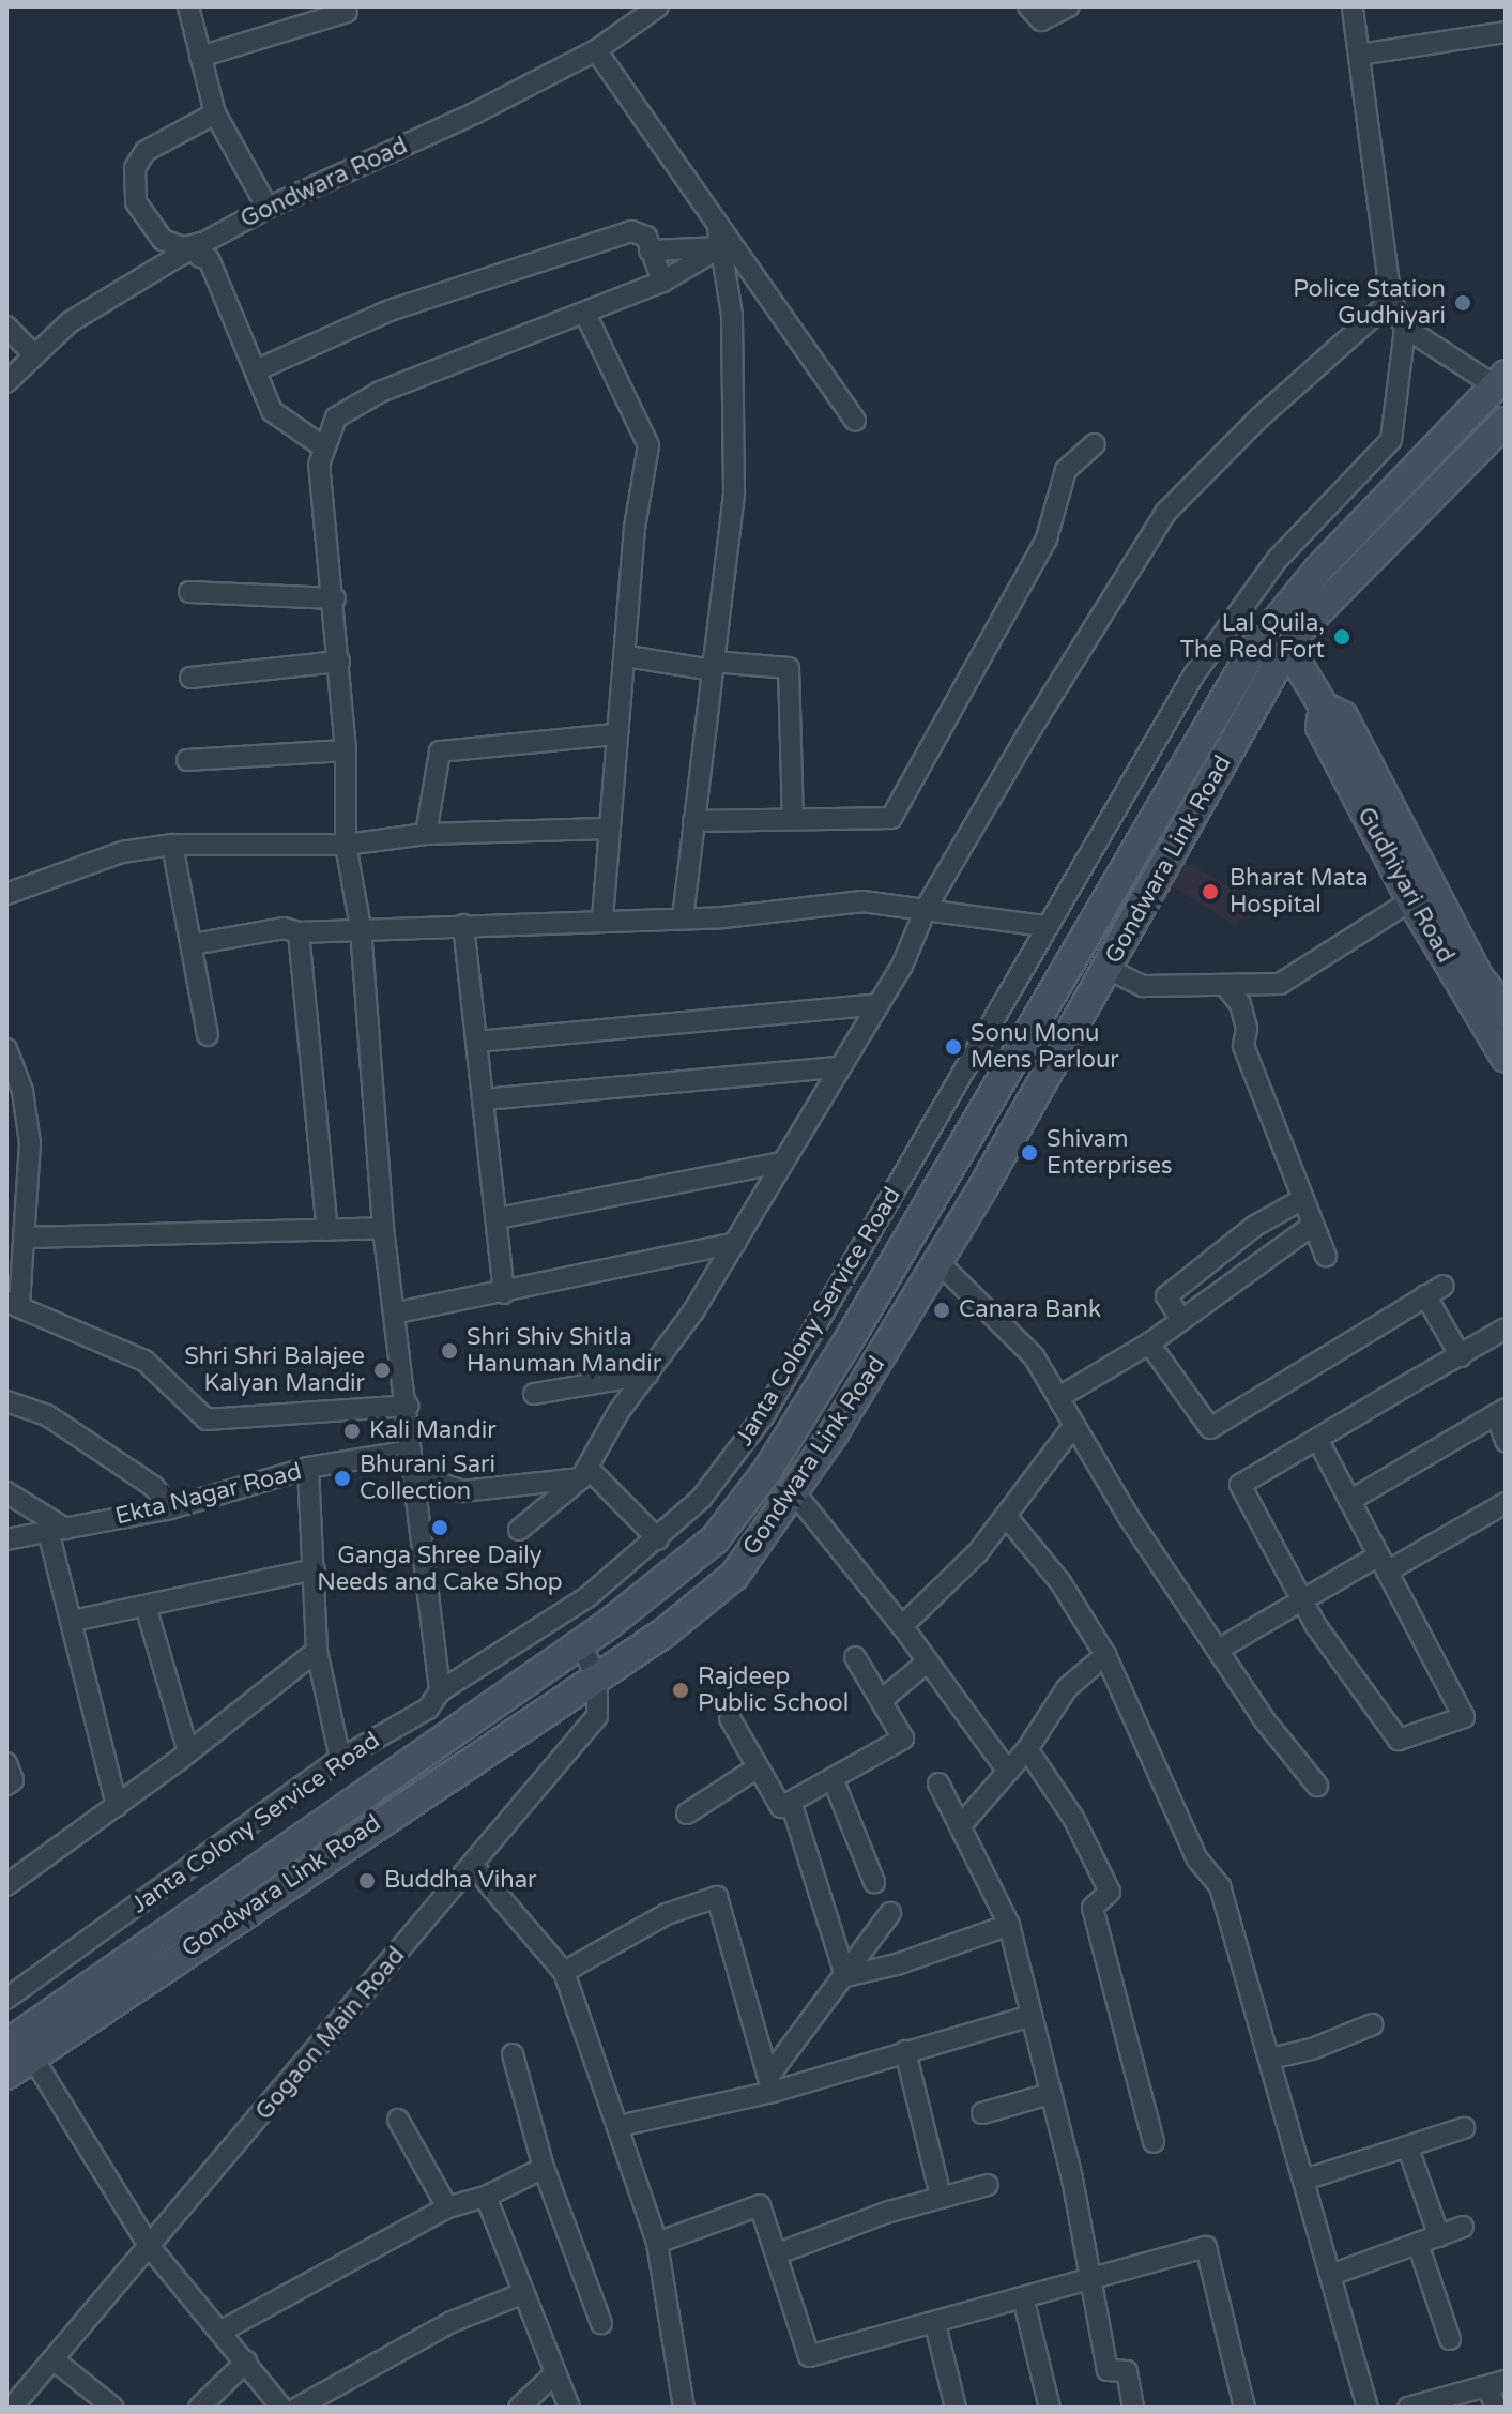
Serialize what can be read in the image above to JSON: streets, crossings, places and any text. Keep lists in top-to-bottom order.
{
  "streets": {
    "street": [
      "Gondwara Road",
      "Gondwara Link Road",
      "Gudhiyari Road",
      "Janta Colony Service Road",
      "Ekta Nagar Road",
      "Gogaon Main Road"
    ]
  },
  "crossings": [
    ["Gondwara Link Road", "Gudhiyari Road"],
    ["Gondwara Link Road", "Gogaon Main Road"]
  ],
  "places": [
    "Police Station Gudhiyari",
    "Lal Quila, The Red Fort",
    "Bharat Mata Hospital",
    "Sonu Monu Mens Parlour",
    "Shivam Enterprises",
    "Canara Bank",
    "Shri Shiv Shitla Hanuman Mandir",
    "Shri Shri Balajee Kalyan Mandir",
    "Kali Mandir",
    "Bhurani Sari Collection",
    "Ganga Shree Daily Needs and Cake Shop",
    "Rajdeep Public School",
    "Buddha Vihar"
  ]
}
